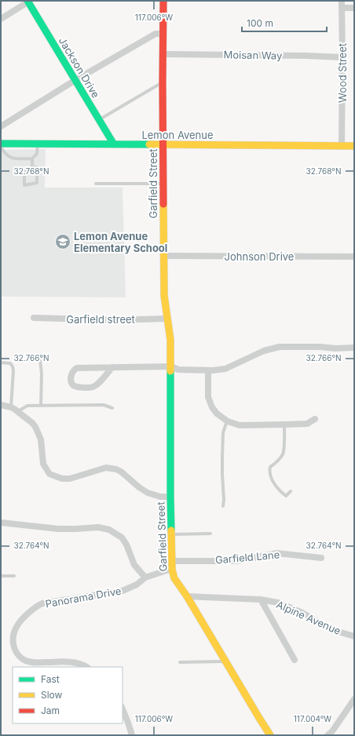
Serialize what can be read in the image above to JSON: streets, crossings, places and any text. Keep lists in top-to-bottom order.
{
  "streets": {
    "street": [
      "Moisan Way",
      "Jackson Drive",
      "Wood Street",
      "Lemon Avenue",
      "Garfield Street",
      "Johnson Drive",
      "Garfield street",
      "Garfield Lane",
      "Panorama Drive",
      "Alpine Avenue"
    ]
  },
  "crossings": [
    ["Moisan Way", "Wood Street"],
    ["Moisan Way", "Garfield Street"],
    ["Jackson Drive", "Lemon Avenue"],
    ["Wood Street", "Lemon Avenue"],
    ["Lemon Avenue", "Garfield Street"],
    ["Garfield Street", "Johnson Drive"],
    ["Garfield Street", "Garfield street"],
    ["Garfield Street", "Garfield Lane"],
    ["Garfield Street", "Alpine Avenue"]
  ],
  "places": {
    "school or university": ["Lemon Avenue Elementary School"]
  },
  "legend": ["Fast", "Slow", "Jam"],
  "scale_bar": "100 m",
  "coordinates": [
    "117.006°W",
    "32.768°N",
    "32.766°N",
    "32.764°N",
    "117.004°W"
  ]
}
